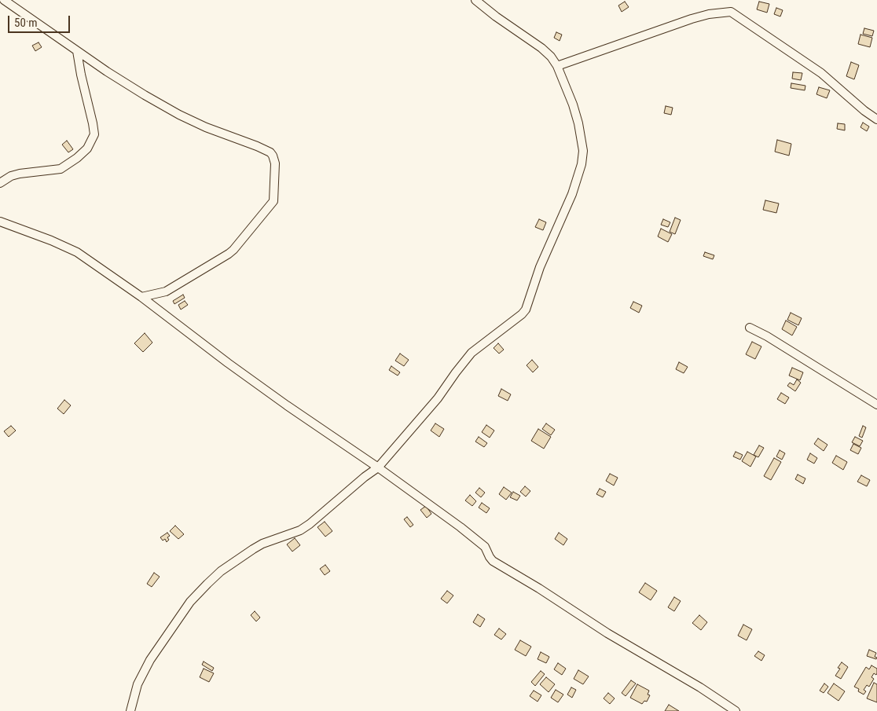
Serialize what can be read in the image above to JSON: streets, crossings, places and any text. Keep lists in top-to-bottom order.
{
  "scale_bar": "50 m"
}
